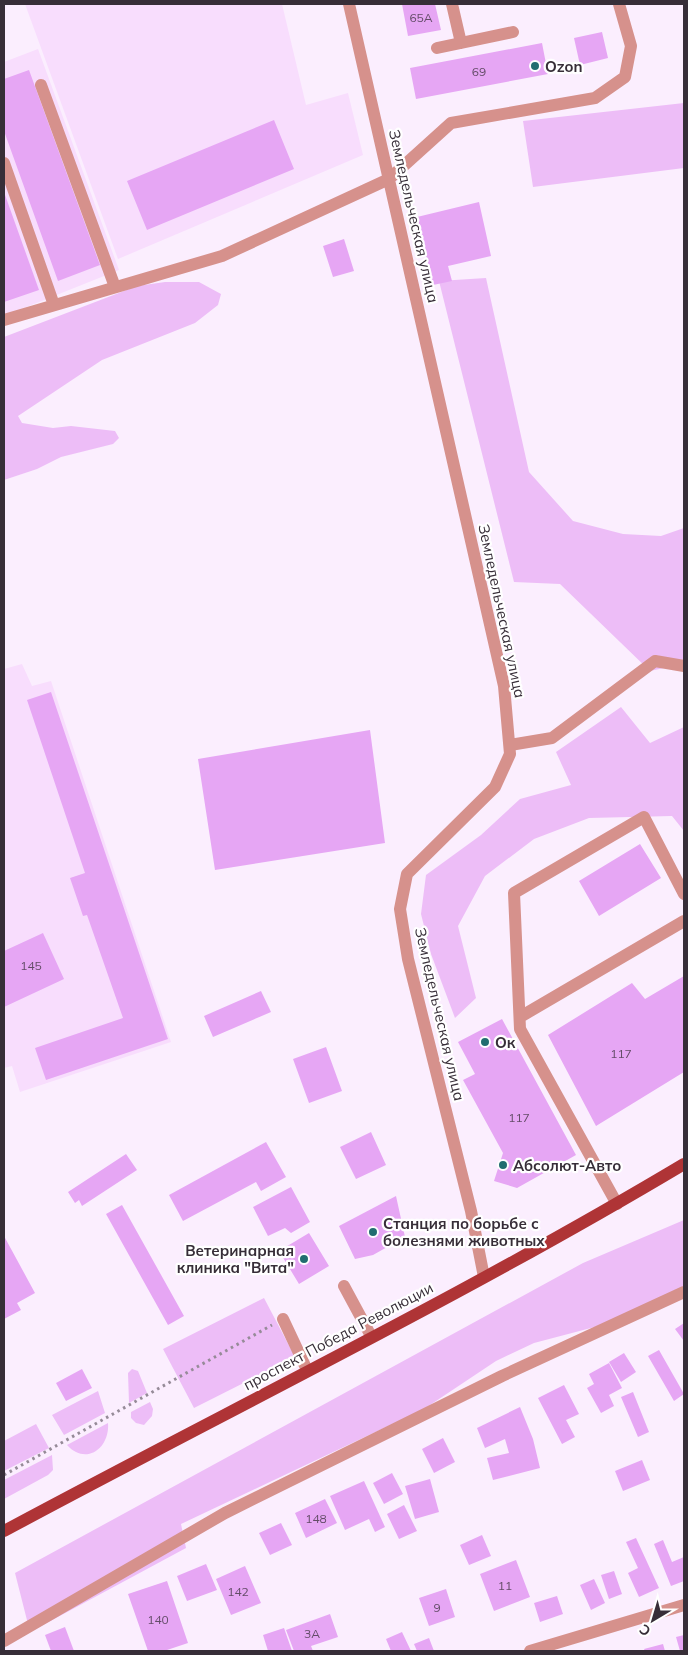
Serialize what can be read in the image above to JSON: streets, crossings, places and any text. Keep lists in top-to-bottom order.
{
  "streets": {
    "main road": ["проспект Победа Революции"],
    "street": ["Земледельческая улица"]
  },
  "crossings": [
    ["Земледельческая улица", "проспект Победа Революции"]
  ],
  "places": [
    "Ozon",
    "Ок",
    "Абсолют-Авто",
    "Станция по борьбе с болезнями животных",
    "Ветеринарная клиника \"Вита\""
  ],
  "house_numbers": [
    "65А",
    "69",
    "145",
    "117",
    "117",
    "148",
    "11",
    "142",
    "9",
    "140",
    "3А"
  ],
  "north": "bottom left"
}
